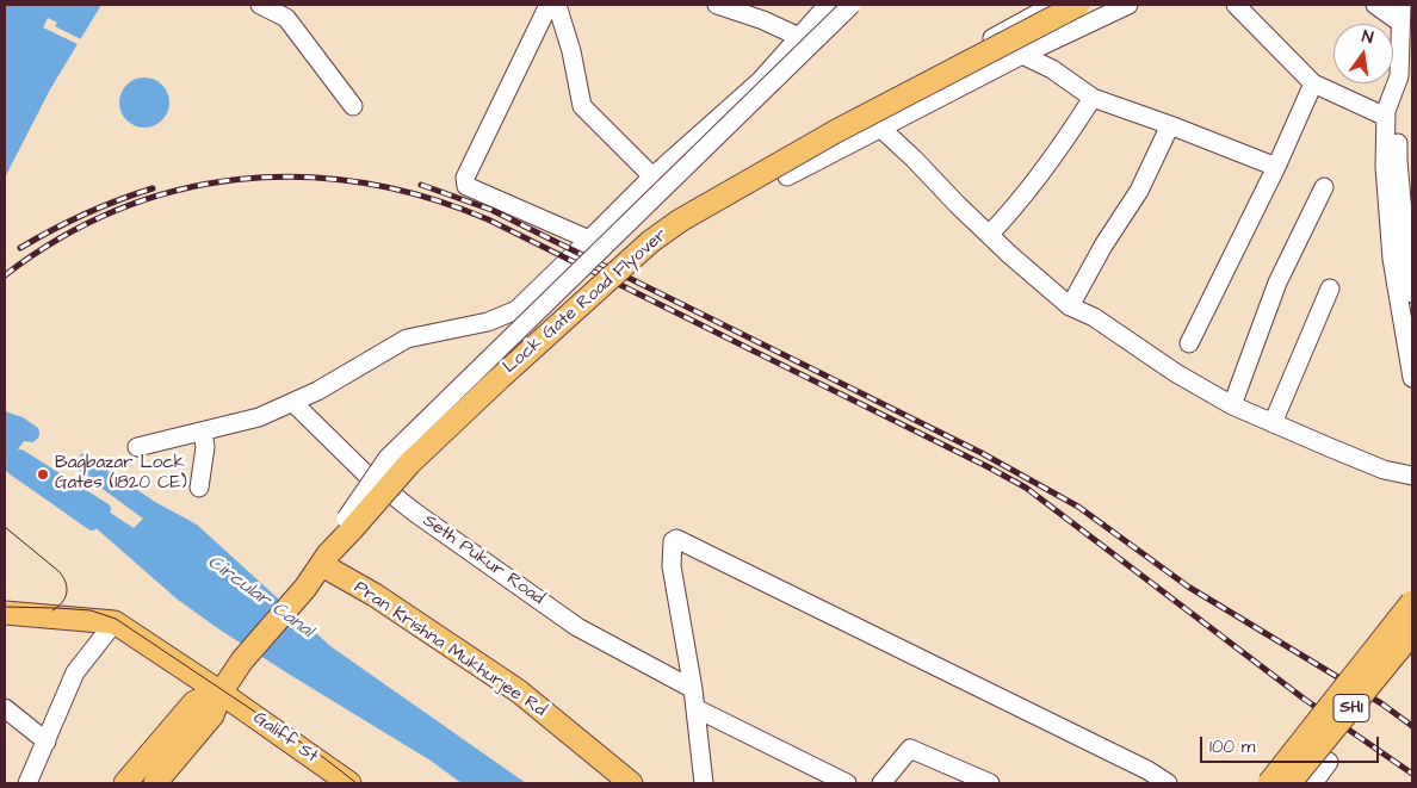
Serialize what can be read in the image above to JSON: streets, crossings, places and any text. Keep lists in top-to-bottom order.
{
  "streets": {
    "main road": [
      "Lock Gate Road Flyover",
      "Pran Krishna Mukhurjee Rd",
      "SH1",
      "Galiff St"
    ],
    "street": ["Seth Pukur Road"]
  },
  "crossings": [
    ["Lock Gate Road Flyover", "Pran Krishna Mukhurjee Rd"],
    ["Lock Gate Road Flyover", "Galiff St"]
  ],
  "water": ["Circular Canal"],
  "places": ["Bagbazar Lock Gates (1820 CE)"],
  "scale_bar": "100 m",
  "north": "top"
}
